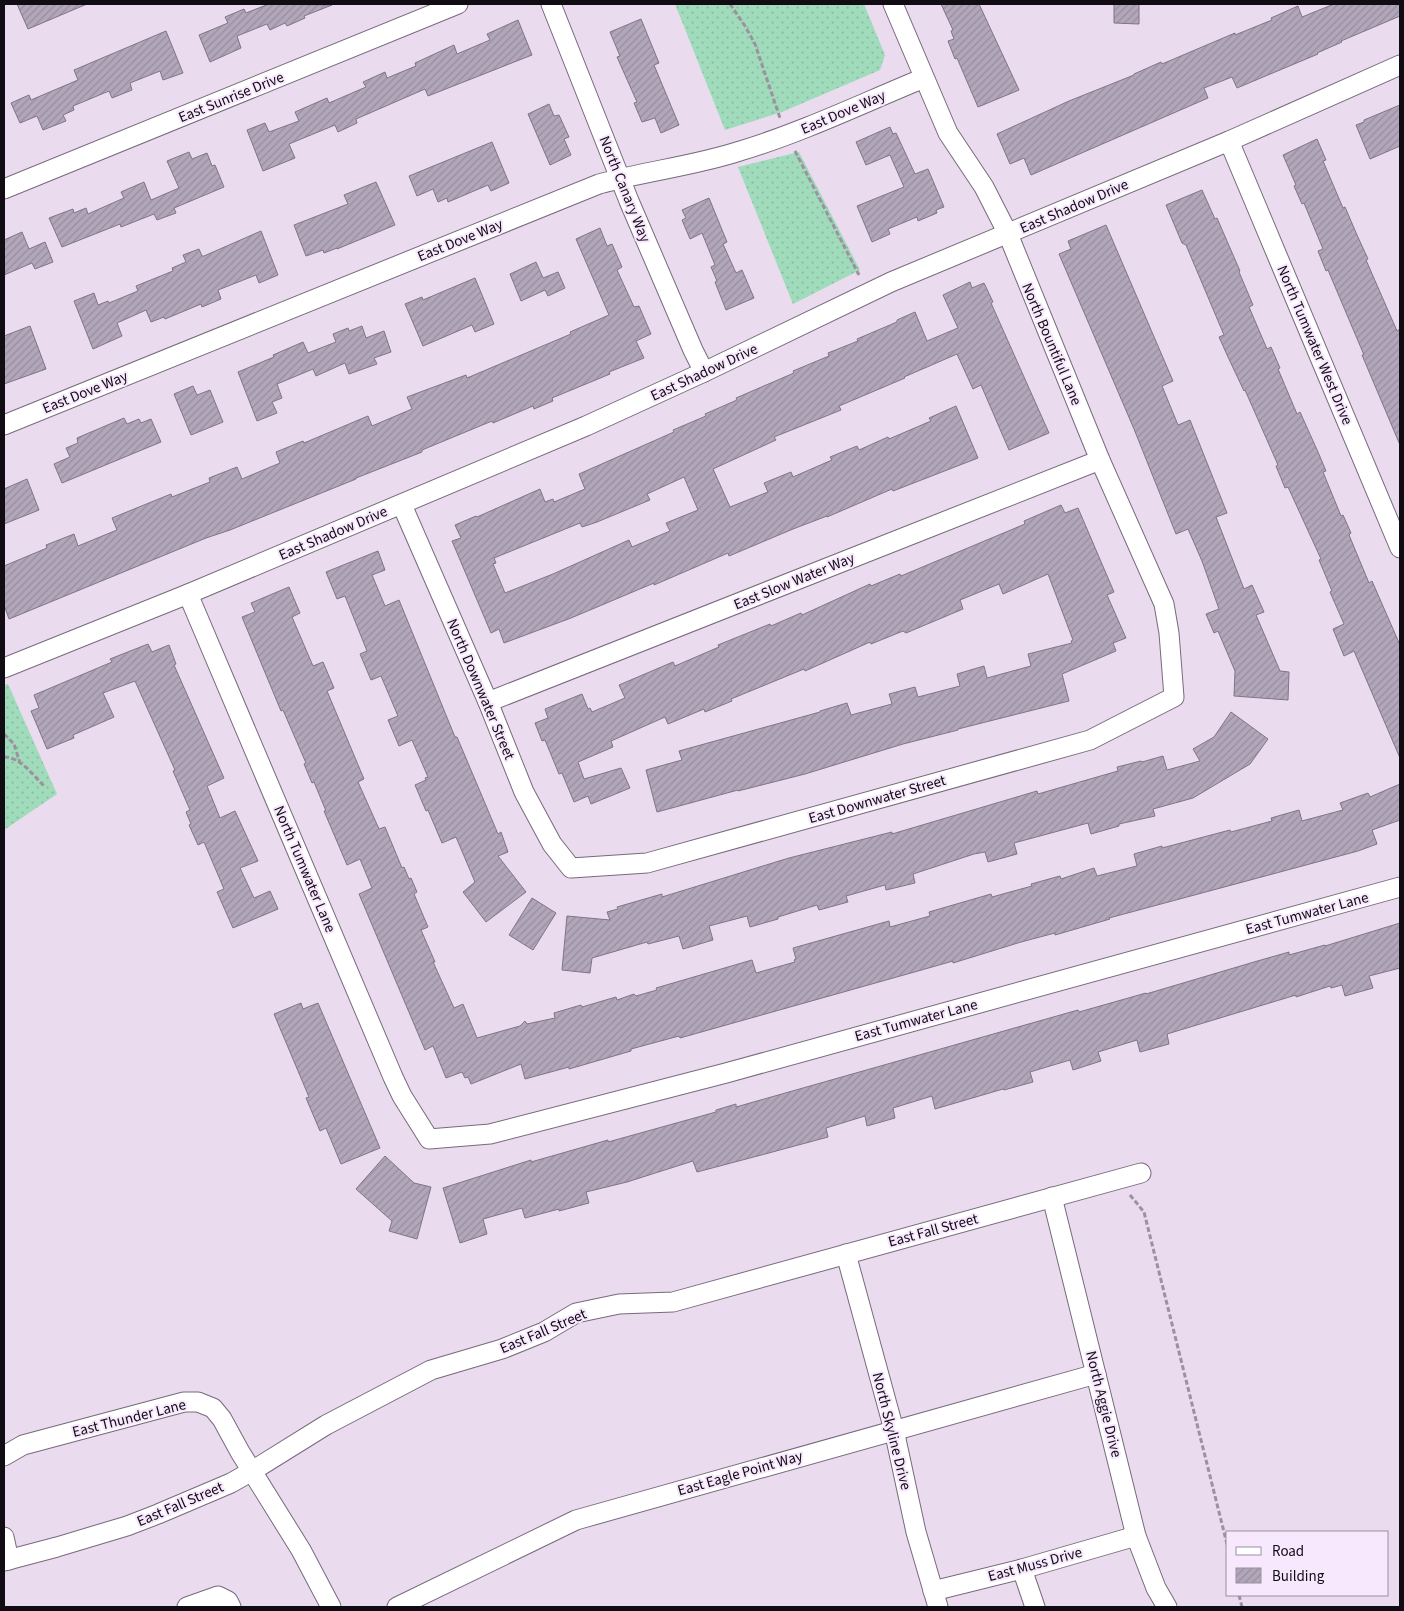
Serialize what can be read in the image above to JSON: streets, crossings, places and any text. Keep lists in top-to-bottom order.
{
  "streets": {
    "street": [
      "East Sunrise Drive",
      "East Dove Way",
      "North Canary Way",
      "East Shadow Drive",
      "North Bountiful Lane",
      "North Tumwater West Drive",
      "East Slow Water Way",
      "North Downwater Street",
      "East Downwater Street",
      "North Tumwater Lane",
      "East Tumwater Lane",
      "East Fall Street",
      "North Aggie Drive",
      "East Thunder Lane",
      "North Skyline Drive",
      "East Eagle Point Way",
      "East Muss Drive"
    ]
  },
  "crossings": [
    ["East Dove Way", "North Canary Way"],
    ["East Dove Way", "North Bountiful Lane"],
    ["North Canary Way", "East Shadow Drive"],
    ["East Shadow Drive", "North Bountiful Lane"],
    ["East Shadow Drive", "North Tumwater West Drive"],
    ["East Shadow Drive", "North Downwater Street"],
    ["East Shadow Drive", "North Tumwater Lane"],
    ["North Bountiful Lane", "East Slow Water Way"],
    ["North Bountiful Lane", "East Downwater Street"],
    ["East Slow Water Way", "North Downwater Street"],
    ["North Downwater Street", "East Downwater Street"],
    ["North Tumwater Lane", "East Tumwater Lane"],
    ["East Fall Street", "North Aggie Drive"],
    ["East Fall Street", "East Thunder Lane"],
    ["East Fall Street", "North Skyline Drive"],
    ["North Aggie Drive", "East Eagle Point Way"],
    ["North Aggie Drive", "East Muss Drive"],
    ["North Skyline Drive", "East Eagle Point Way"],
    ["North Skyline Drive", "East Muss Drive"]
  ],
  "legend": ["Road", "Building"]
}
